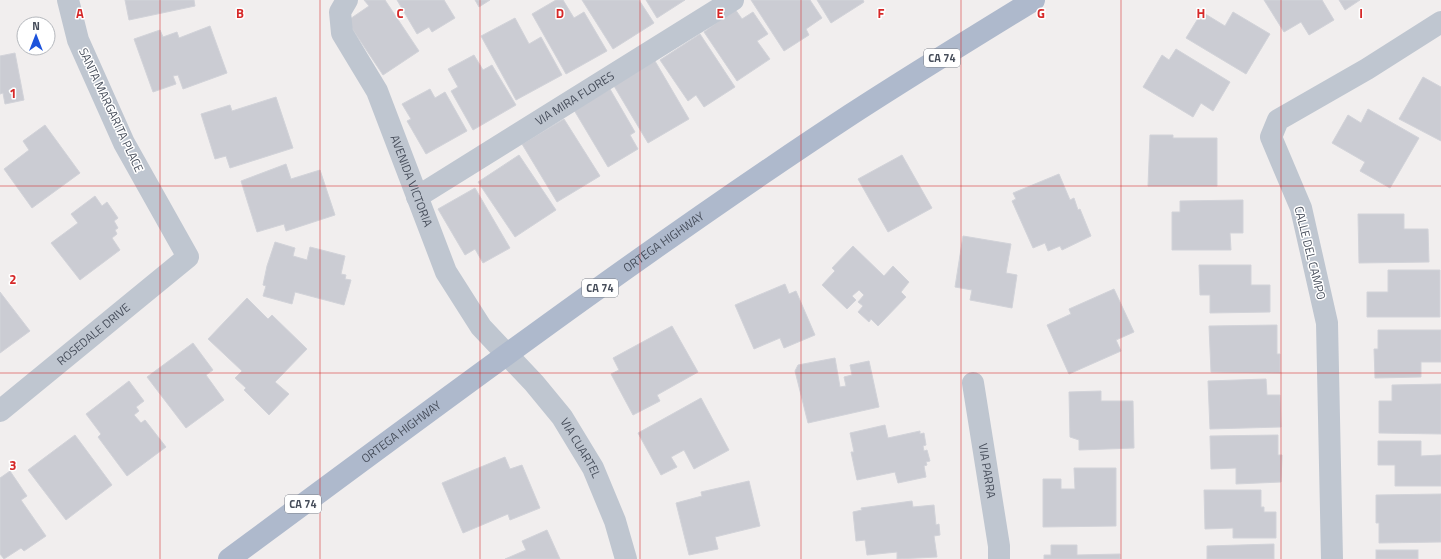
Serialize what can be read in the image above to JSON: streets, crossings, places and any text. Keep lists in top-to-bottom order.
{
  "streets": {
    "main road": ["CA 74", "ORTEGA HIGHWAY"],
    "street": [
      "VIA MIRA FLORES",
      "SANTA MARGARITA PLACE",
      "AVENIDA VICTORIA",
      "CALLE DEL CAMPO",
      "ROSEDALE DRIVE",
      "VIA CUARTEL",
      "VIA PARRA"
    ]
  },
  "crossings": [
    ["VIA MIRA FLORES", "AVENIDA VICTORIA"],
    ["SANTA MARGARITA PLACE", "ROSEDALE DRIVE"],
    ["AVENIDA VICTORIA", "ORTEGA HIGHWAY"],
    ["AVENIDA VICTORIA", "VIA CUARTEL"],
    ["ORTEGA HIGHWAY", "VIA CUARTEL"]
  ],
  "north": "top",
  "grid": {
    "columns": [
      "A",
      "B",
      "C",
      "D",
      "E",
      "F",
      "G",
      "H",
      "I"
    ],
    "rows": ["1", "2", "3"]
  }
}
